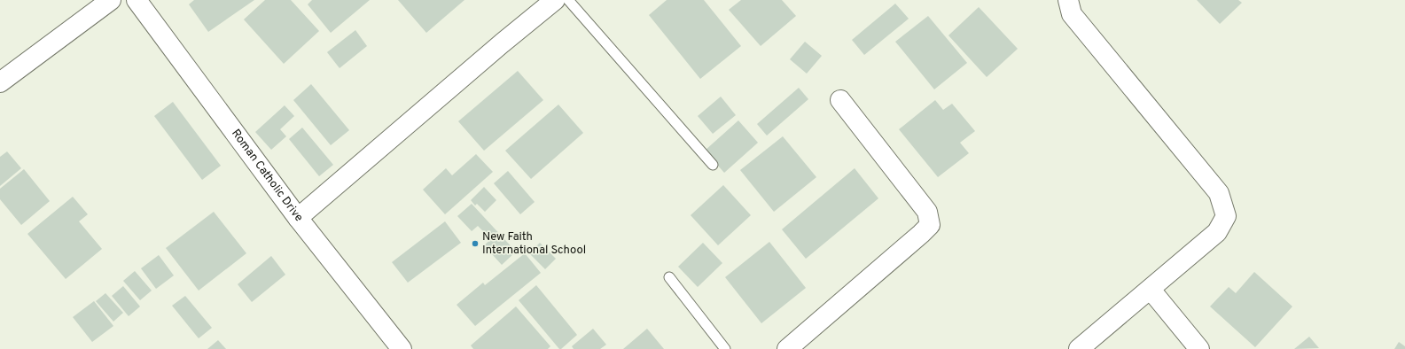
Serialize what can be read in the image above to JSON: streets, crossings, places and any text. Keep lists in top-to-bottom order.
{
  "streets": {
    "street": ["Roman Catholic Drive"]
  },
  "places": ["New Faith International School"]
}
